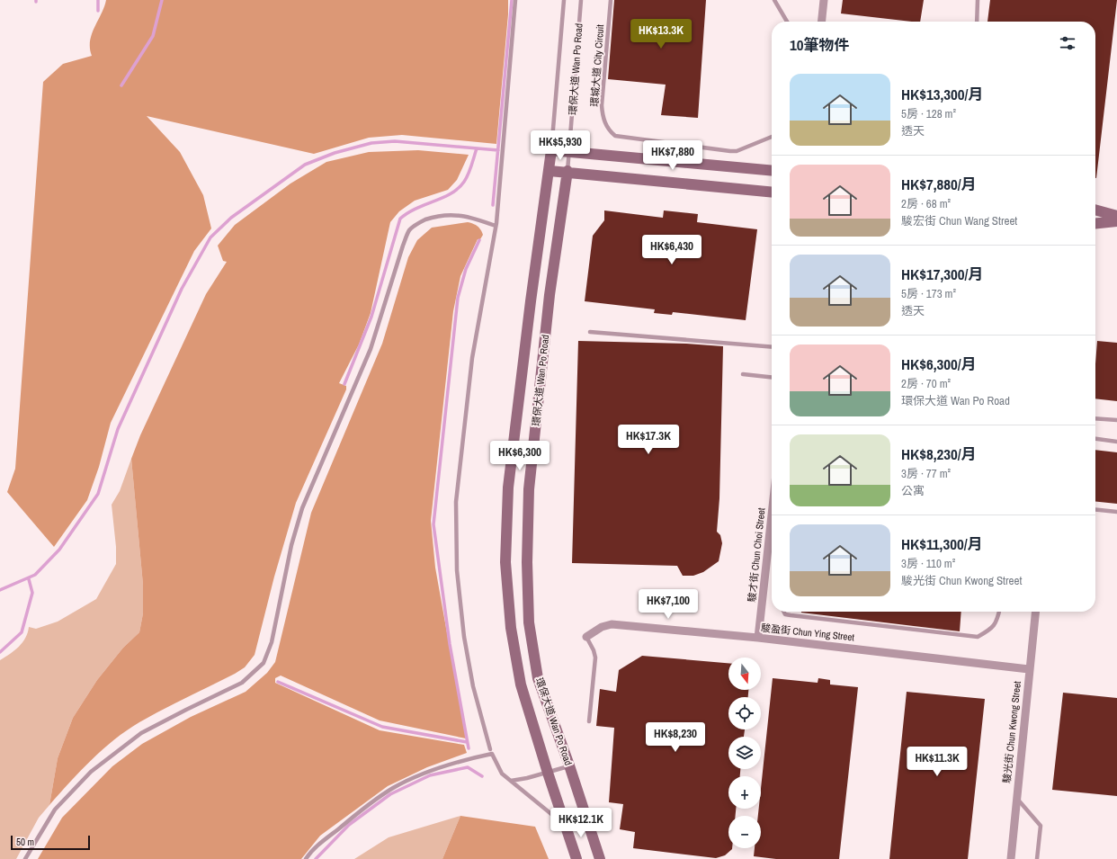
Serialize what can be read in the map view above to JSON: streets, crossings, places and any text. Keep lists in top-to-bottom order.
{
  "streets": {
    "main road": ["環保大道 Wan Po Road"],
    "street": ["駿才街 Chun Choi Street", "駿盈街 Chun Ying Street", "駿光街 Chun Kwong Street"],
    "lane": ["環城大道 City Circuit"]
  },
  "crossings": [
    ["駿才街 Chun Choi Street", "駿盈街 Chun Ying Street"],
    ["駿盈街 Chun Ying Street", "駿光街 Chun Kwong Street"]
  ],
  "scale_bar": "50 m",
  "north": "bottom",
  "page": {
    "price": [
      "HK$13.3K",
      "HK$5,930",
      "HK$7,880",
      "HK$6,430",
      "HK$17.3K",
      "HK$6,300",
      "HK$7,100",
      "HK$8,230",
      "HK$11.3K",
      "HK$12.1K"
    ],
    "heading": "10筆物件",
    "list": [
      {
        "name": "HK$13,300/月",
        "note": "5房 · 128 m² · 透天"
      },
      {
        "name": "HK$7,880/月",
        "note": "2房 · 68 m² · 駿宏街 Chun Wang Street"
      },
      {
        "name": "HK$17,300/月",
        "note": "5房 · 173 m² · 透天"
      },
      {
        "name": "HK$6,300/月",
        "note": "2房 · 70 m² · 環保大道 Wan Po Road"
      },
      {
        "name": "HK$8,230/月",
        "note": "3房 · 77 m² · 公寓"
      },
      {
        "name": "HK$11,300/月",
        "note": "3房 · 110 m² · 駿光街 Chun Kwong Street"
      }
    ],
    "map_buttons": ["+", "−"],
    "scale": "50 m"
  }
}
